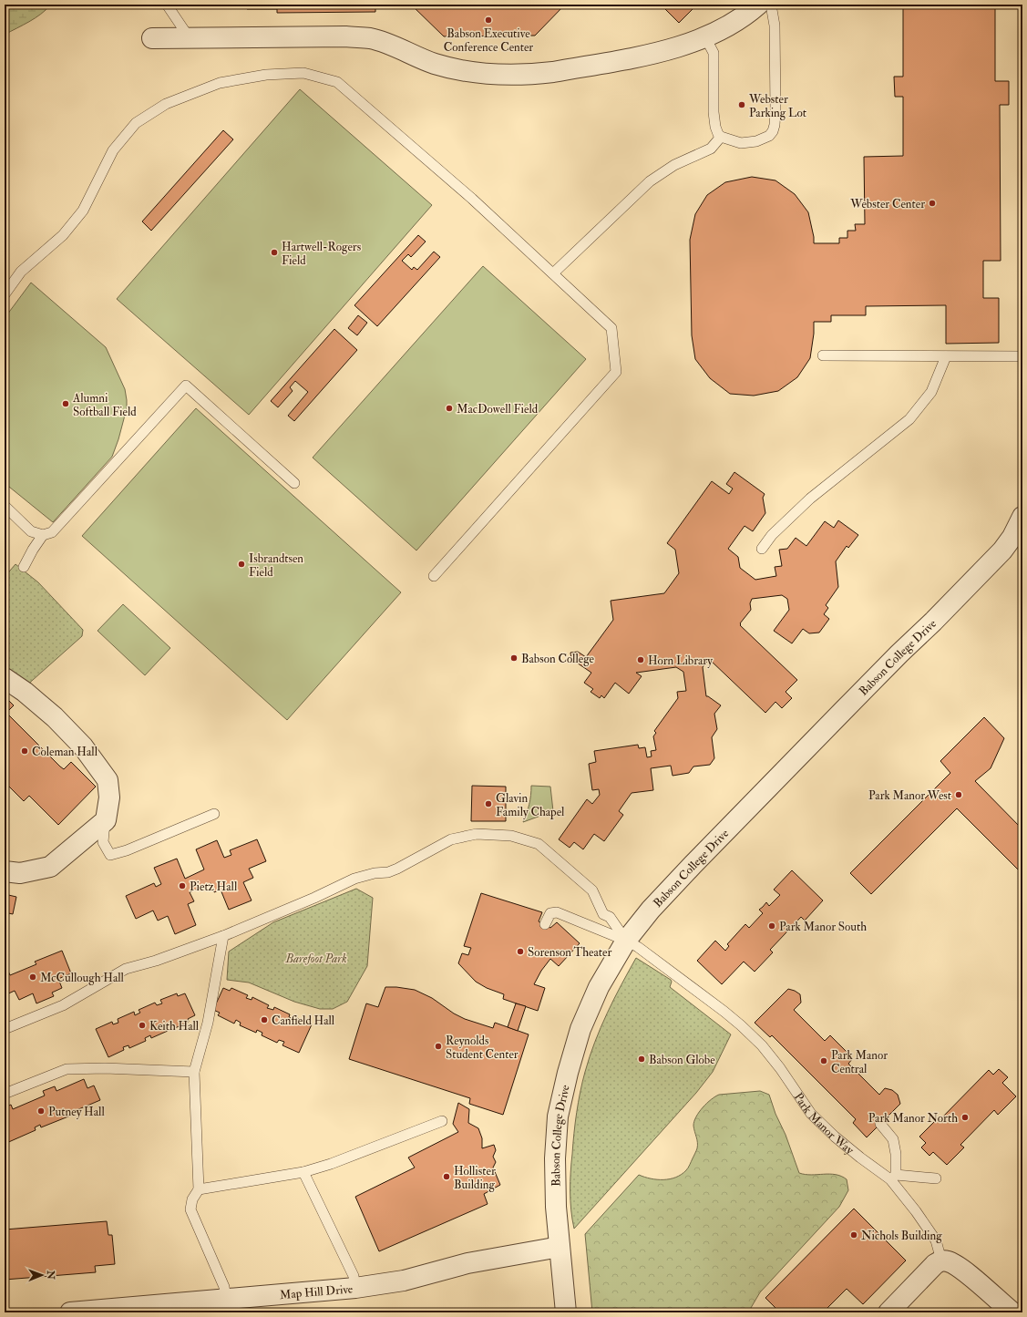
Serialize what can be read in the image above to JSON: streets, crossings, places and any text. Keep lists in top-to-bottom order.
{
  "streets": {
    "street": ["Babson College Drive", "Map Hill Drive"],
    "lane": ["Park Manor Way"]
  },
  "crossings": [
    ["Babson College Drive", "Park Manor Way"],
    ["Babson College Drive", "Map Hill Drive"]
  ],
  "parks": ["Barefoot Park"],
  "places": [
    "Babson Executive Conference Center",
    "Webster Parking Lot",
    "Webster Center",
    "Hartwell-Rogers Field",
    "Alumni Softball Field",
    "MacDowell Field",
    "Isbrandtsen Field",
    "Babson College",
    "Horn Library",
    "Coleman Hall",
    "Park Manor West",
    "Glavin Family Chapel",
    "Pietz Hall",
    "Park Manor South",
    "Sorenson Theater",
    "McCullough Hall",
    "Canfield Hall",
    "Keith Hall",
    "Reynolds Student Center",
    "Babson Globe",
    "Park Manor Central",
    "Putney Hall",
    "Park Manor North",
    "Hollister Building",
    "Nichols Building"
  ],
  "north": "right"
}
